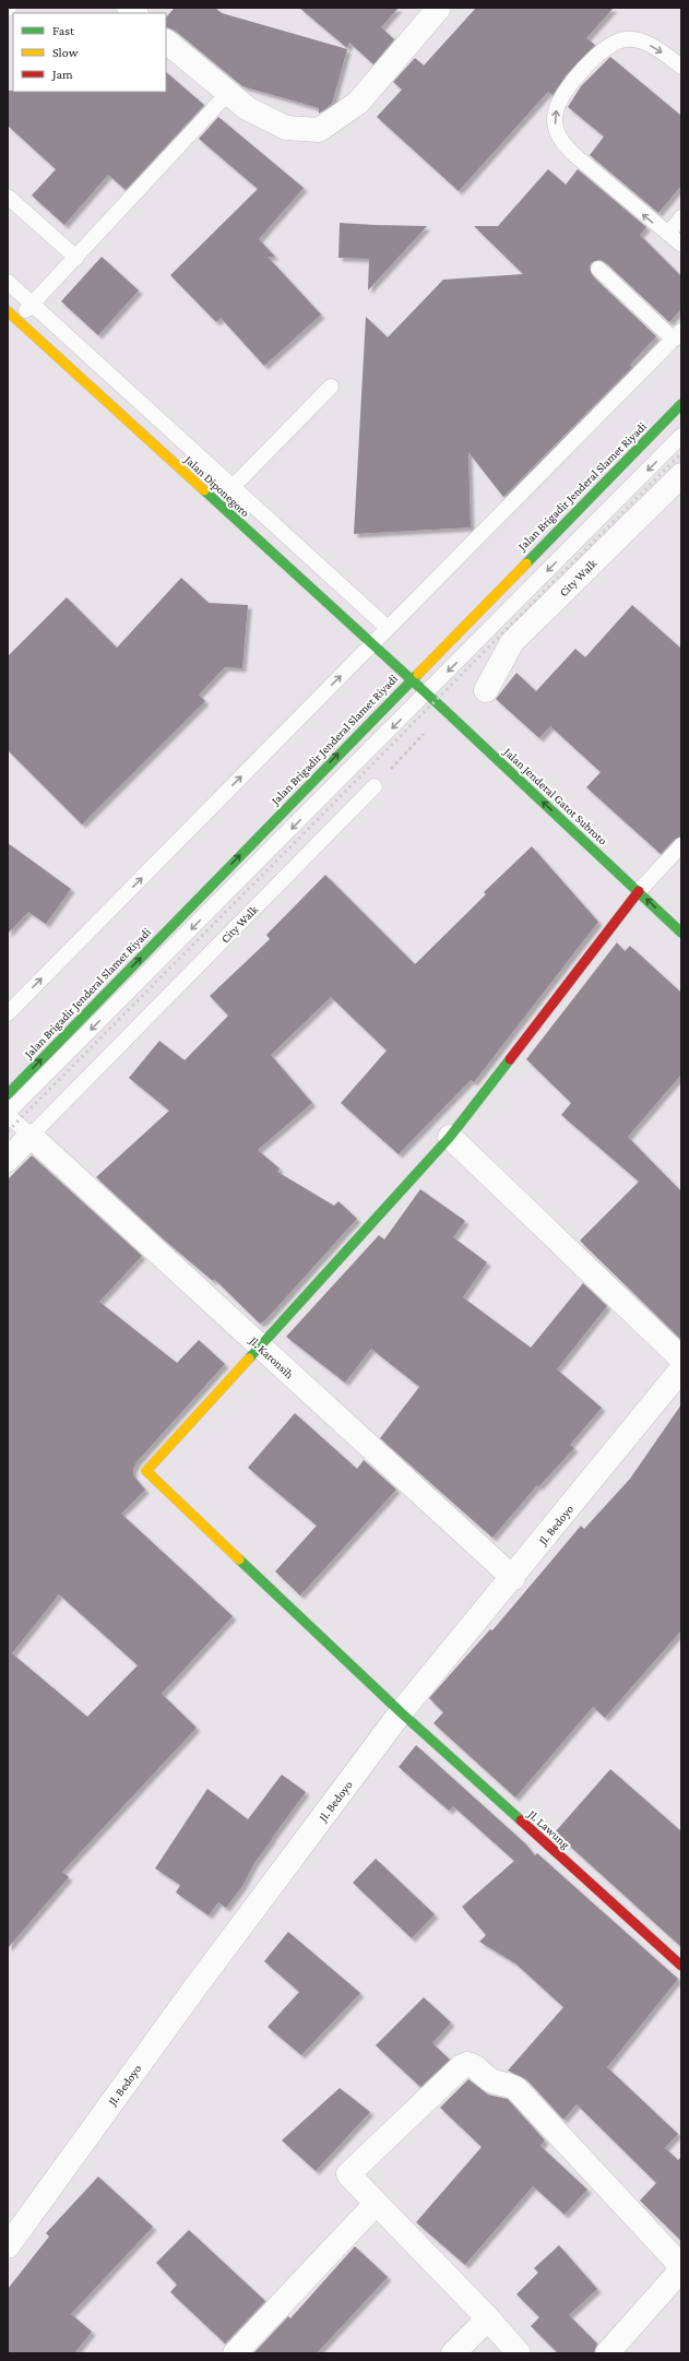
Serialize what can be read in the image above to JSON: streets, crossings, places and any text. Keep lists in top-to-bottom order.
{
  "streets": {
    "main road": [
      "Jalan Diponegoro",
      "Jalan Brigadir Jenderal Slamet Riyadi",
      "Jalan Jenderal Gatot Subroto",
      "Jl. Lawung"
    ],
    "street": ["City Walk", "Jl. Karonsih", "Jl. Bedoyo"]
  },
  "crossings": [
    ["Jalan Diponegoro", "Jalan Brigadir Jenderal Slamet Riyadi"],
    ["Jalan Diponegoro", "Jalan Jenderal Gatot Subroto"],
    ["Jalan Brigadir Jenderal Slamet Riyadi", "Jalan Jenderal Gatot Subroto"],
    ["City Walk", "Jl. Karonsih"],
    ["Jl. Karonsih", "Jl. Bedoyo"],
    ["Jl. Karonsih", "Jl. Lawung"],
    ["Jl. Bedoyo", "Jl. Lawung"]
  ],
  "one_way": ["Jalan Brigadir Jenderal Slamet Riyadi", "Jalan Jenderal Gatot Subroto"],
  "legend": ["Fast", "Slow", "Jam"]
}
